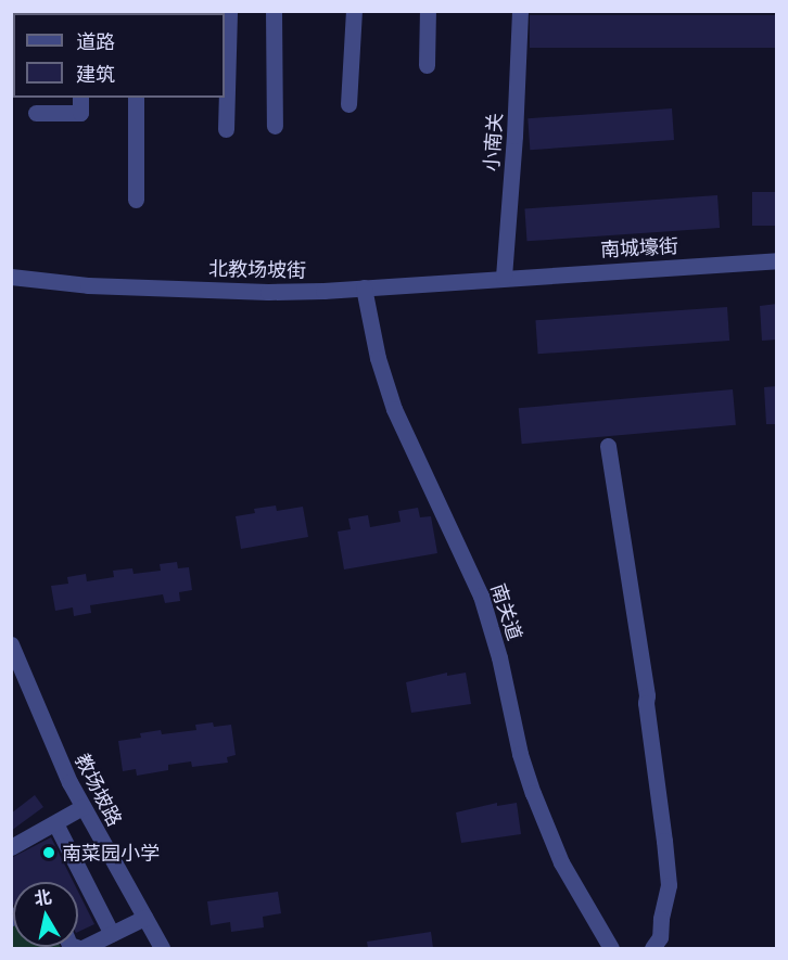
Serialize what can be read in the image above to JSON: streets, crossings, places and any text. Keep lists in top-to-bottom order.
{
  "streets": {
    "street": [
      "小南关",
      "南城壕街",
      "北教场坡街",
      "南关道",
      "教场坡路"
    ]
  },
  "crossings": [
    ["小南关", "南城壕街"],
    ["小南关", "北教场坡街"],
    ["南城壕街", "北教场坡街"],
    ["北教场坡街", "南关道"]
  ],
  "places": ["南菜园小学"],
  "legend": ["道路", "建筑"],
  "north": "top"
}
